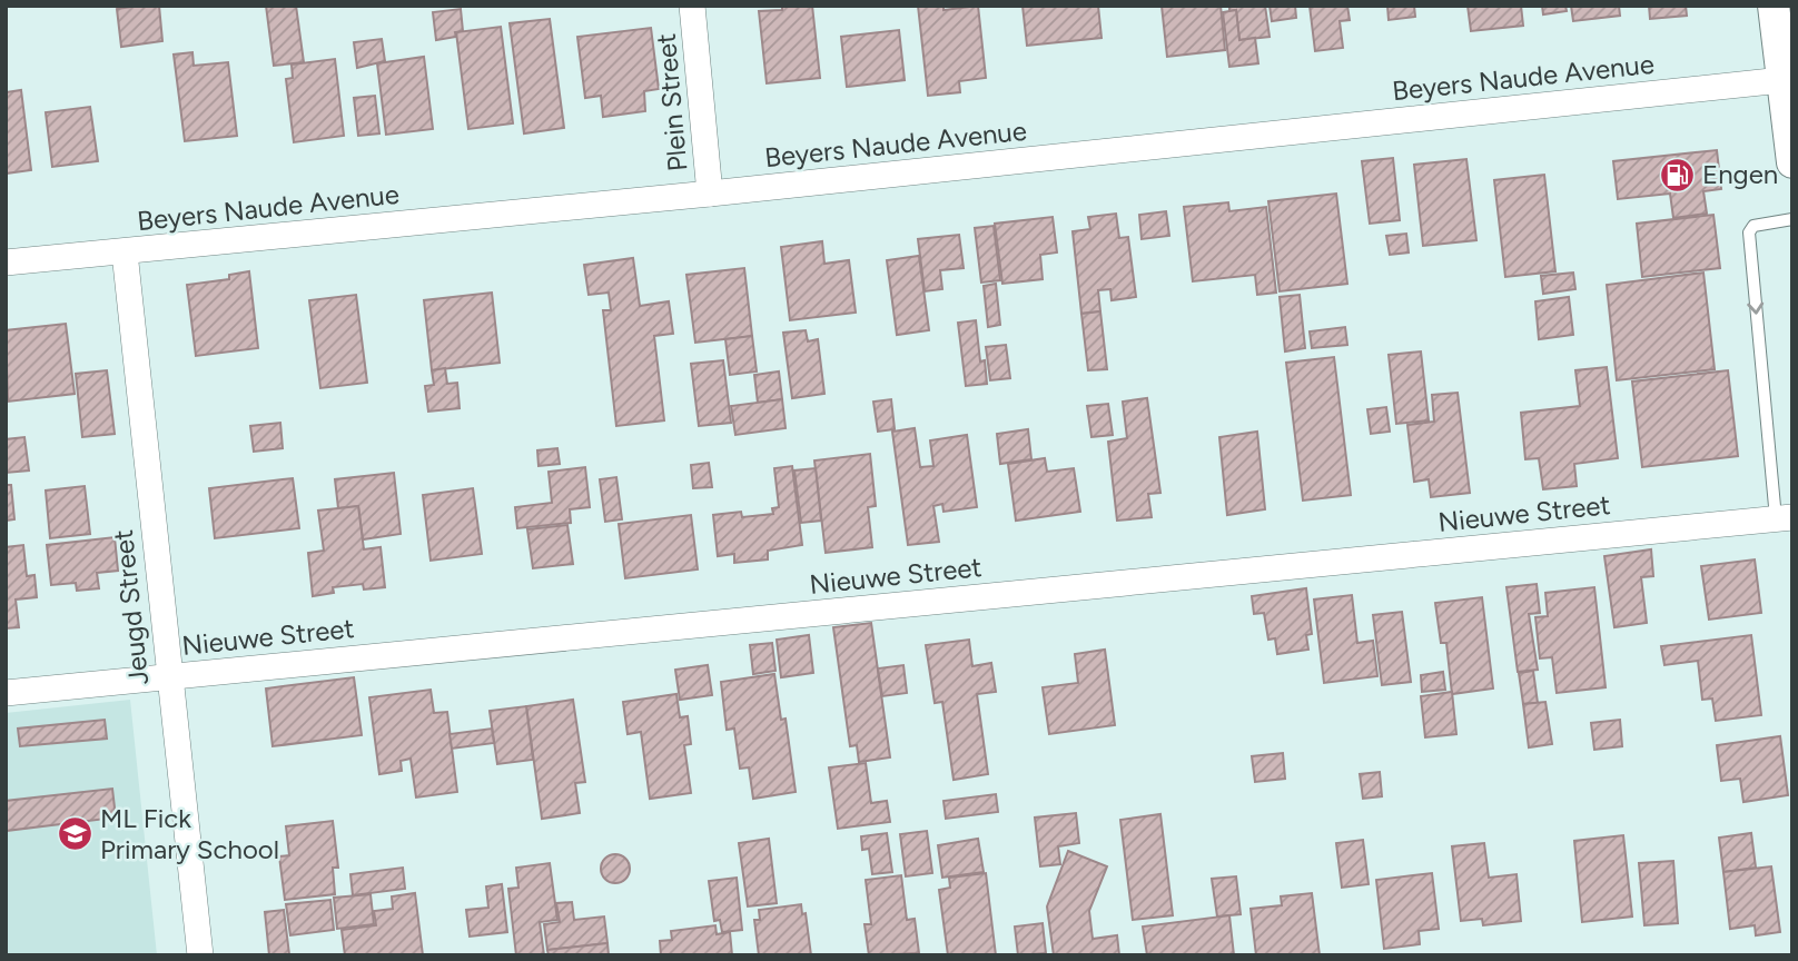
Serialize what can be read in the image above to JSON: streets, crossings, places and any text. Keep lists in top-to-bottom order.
{
  "streets": {
    "street": [
      "Beyers Naude Avenue",
      "Plein Street",
      "Nieuwe Street",
      "Jeugd Street"
    ]
  },
  "crossings": [
    ["Beyers Naude Avenue", "Plein Street"],
    ["Beyers Naude Avenue", "Jeugd Street"],
    ["Nieuwe Street", "Jeugd Street"]
  ],
  "places": {
    "fuel station": ["Engen"],
    "school or university": ["ML Fick Primary School"]
  }
}
